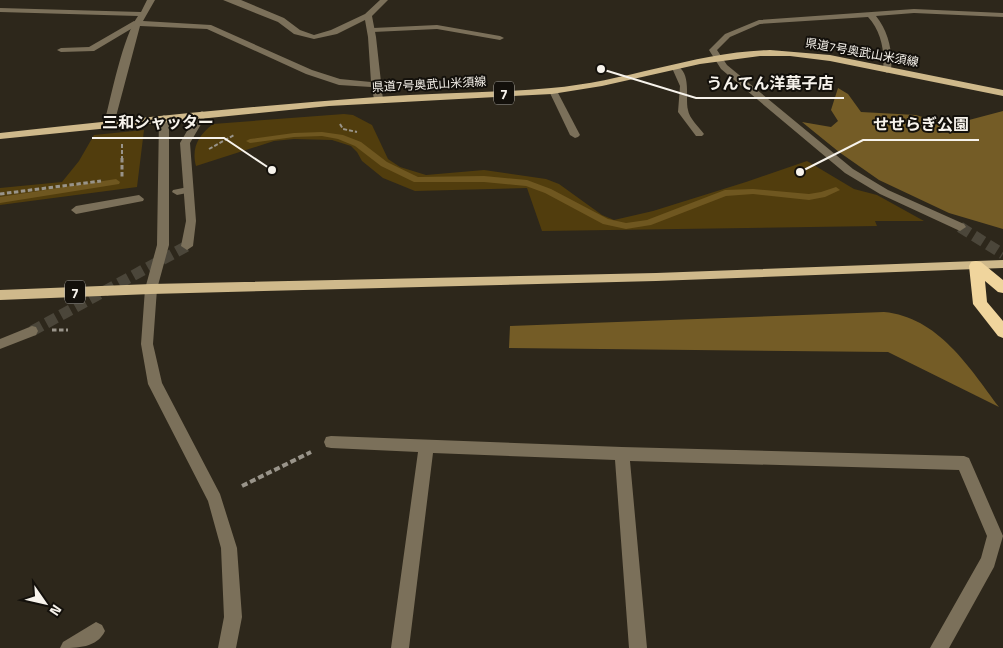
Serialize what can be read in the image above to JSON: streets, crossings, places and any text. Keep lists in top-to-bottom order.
{
  "streets": {
    "main road": ["県道7号奥武山米須線", "7"]
  },
  "places": ["うんてん洋菓子店", "三和シャッター", "せせらぎ公園"],
  "north": "bottom right"
}
